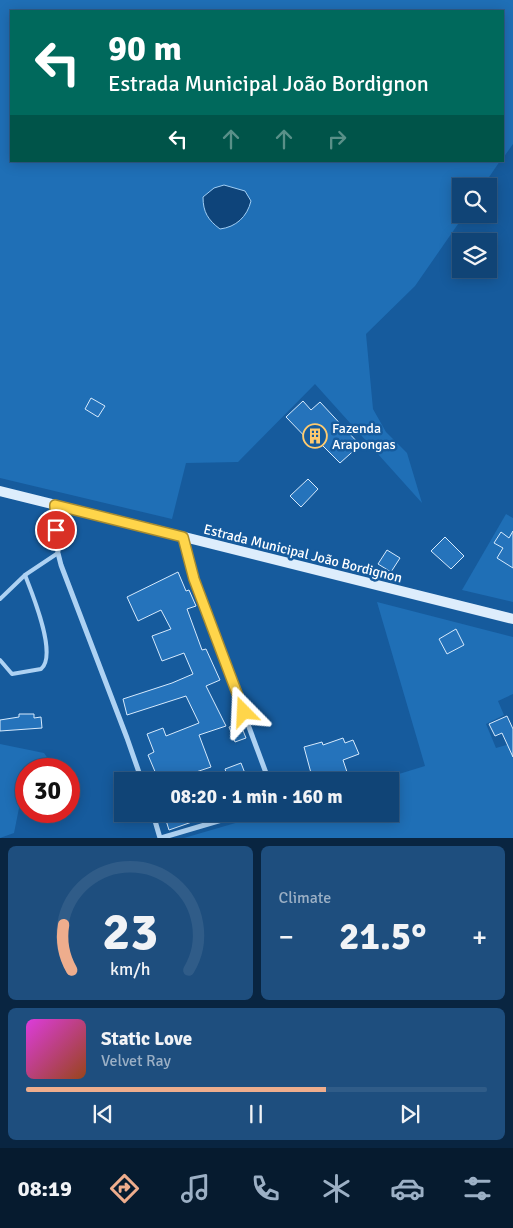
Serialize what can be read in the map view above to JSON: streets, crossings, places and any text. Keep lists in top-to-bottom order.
{
  "streets": {
    "main road": ["Estrada Municipal João Bordignon"]
  },
  "places": {
    "building": ["Fazenda Arapongas"]
  },
  "page": {
    "turn": ["90 m", "Estrada Municipal João Bordignon"],
    "limit": "30",
    "trip": "08:20 · 1 min · 160 m",
    "tile": "Climate",
    "heat": ["−", "21.5°", "+"],
    "song": ["Static Love", "Velvet Ray"],
    "tabs": "08:19",
    "gauge": ["23", "km/h"]
  }
}
